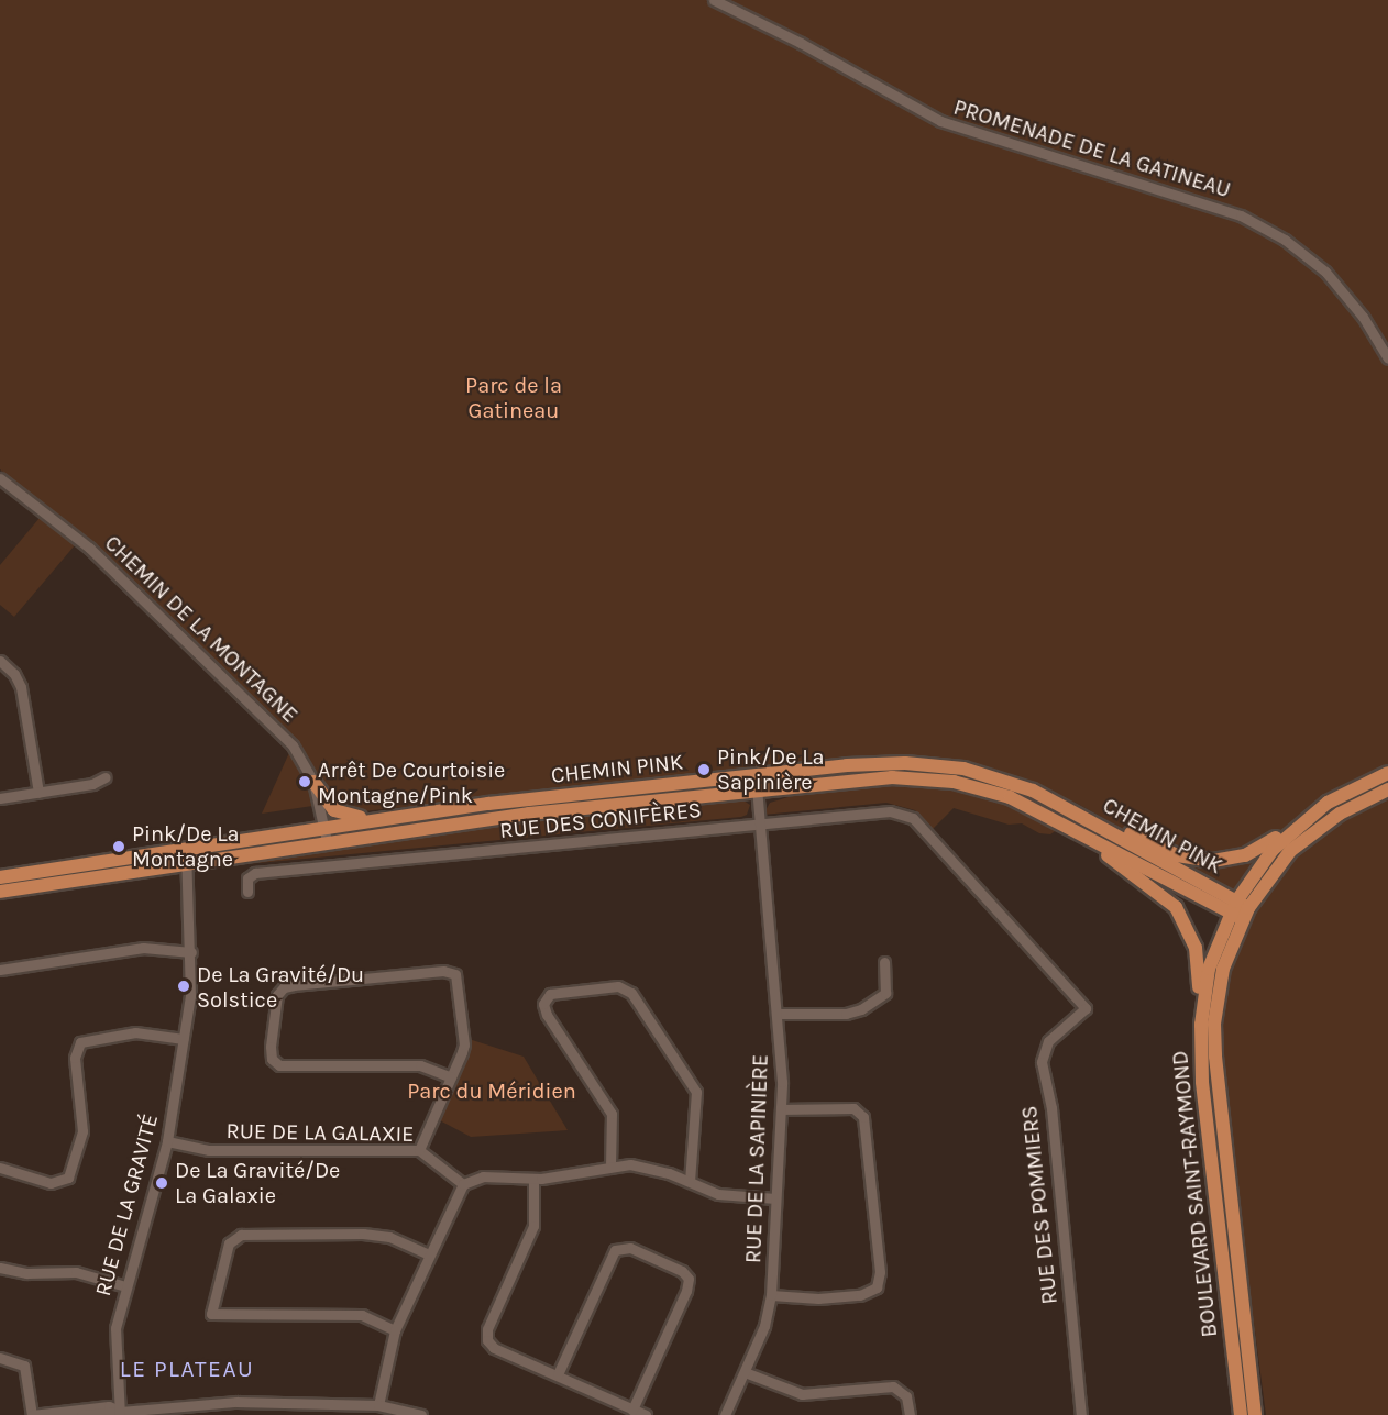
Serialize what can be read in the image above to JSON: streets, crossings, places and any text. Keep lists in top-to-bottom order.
{
  "streets": {
    "main road": ["CHEMIN PINK", "BOULEVARD SAINT-RAYMOND"],
    "street": [
      "PROMENADE DE LA GATINEAU",
      "CHEMIN DE LA MONTAGNE",
      "RUE DES CONIFÈRES",
      "RUE DE LA GALAXIE",
      "RUE DE LA SAPINIÈRE",
      "RUE DE LA GRAVITÉ",
      "RUE DES POMMIERS"
    ]
  },
  "crossings": [
    ["CHEMIN DE LA MONTAGNE", "CHEMIN PINK"],
    ["CHEMIN PINK", "RUE DE LA SAPINIÈRE"],
    ["CHEMIN PINK", "BOULEVARD SAINT-RAYMOND"],
    ["CHEMIN PINK", "RUE DE LA GRAVITÉ"],
    ["RUE DES CONIFÈRES", "RUE DE LA SAPINIÈRE"],
    ["RUE DES CONIFÈRES", "RUE DES POMMIERS"],
    ["RUE DE LA GALAXIE", "RUE DE LA GRAVITÉ"]
  ],
  "districts": ["LE PLATEAU"],
  "parks": ["Parc de la Gatineau", "Parc du Méridien"],
  "places": [
    "Pink/De La Sapinière",
    "Arrêt De Courtoisie Montagne/Pink",
    "Pink/De La Montagne",
    "De La Gravité/Du Solstice",
    "De La Gravité/De La Galaxie"
  ]
}
